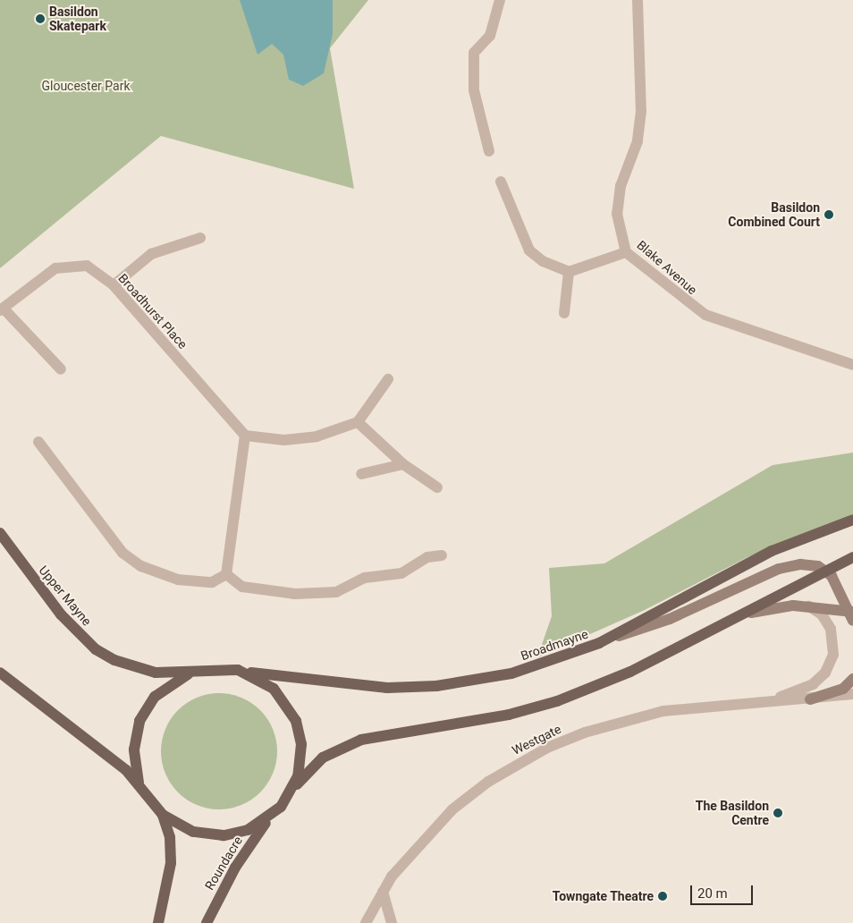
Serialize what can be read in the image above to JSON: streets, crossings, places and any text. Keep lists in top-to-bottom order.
{
  "streets": {
    "main road": ["Upper Mayne", "Broadmayne", "Roundacre"],
    "street": ["Blake Avenue", "Broadhurst Place", "Westgate"]
  },
  "crossings": [
    ["Upper Mayne", "Broadmayne"],
    ["Upper Mayne", "Roundacre"]
  ],
  "parks": ["Gloucester Park"],
  "places": [
    "Basildon Skatepark",
    "Basildon Combined Court",
    "The Basildon Centre",
    "Towngate Theatre"
  ],
  "scale_bar": "20 m"
}
